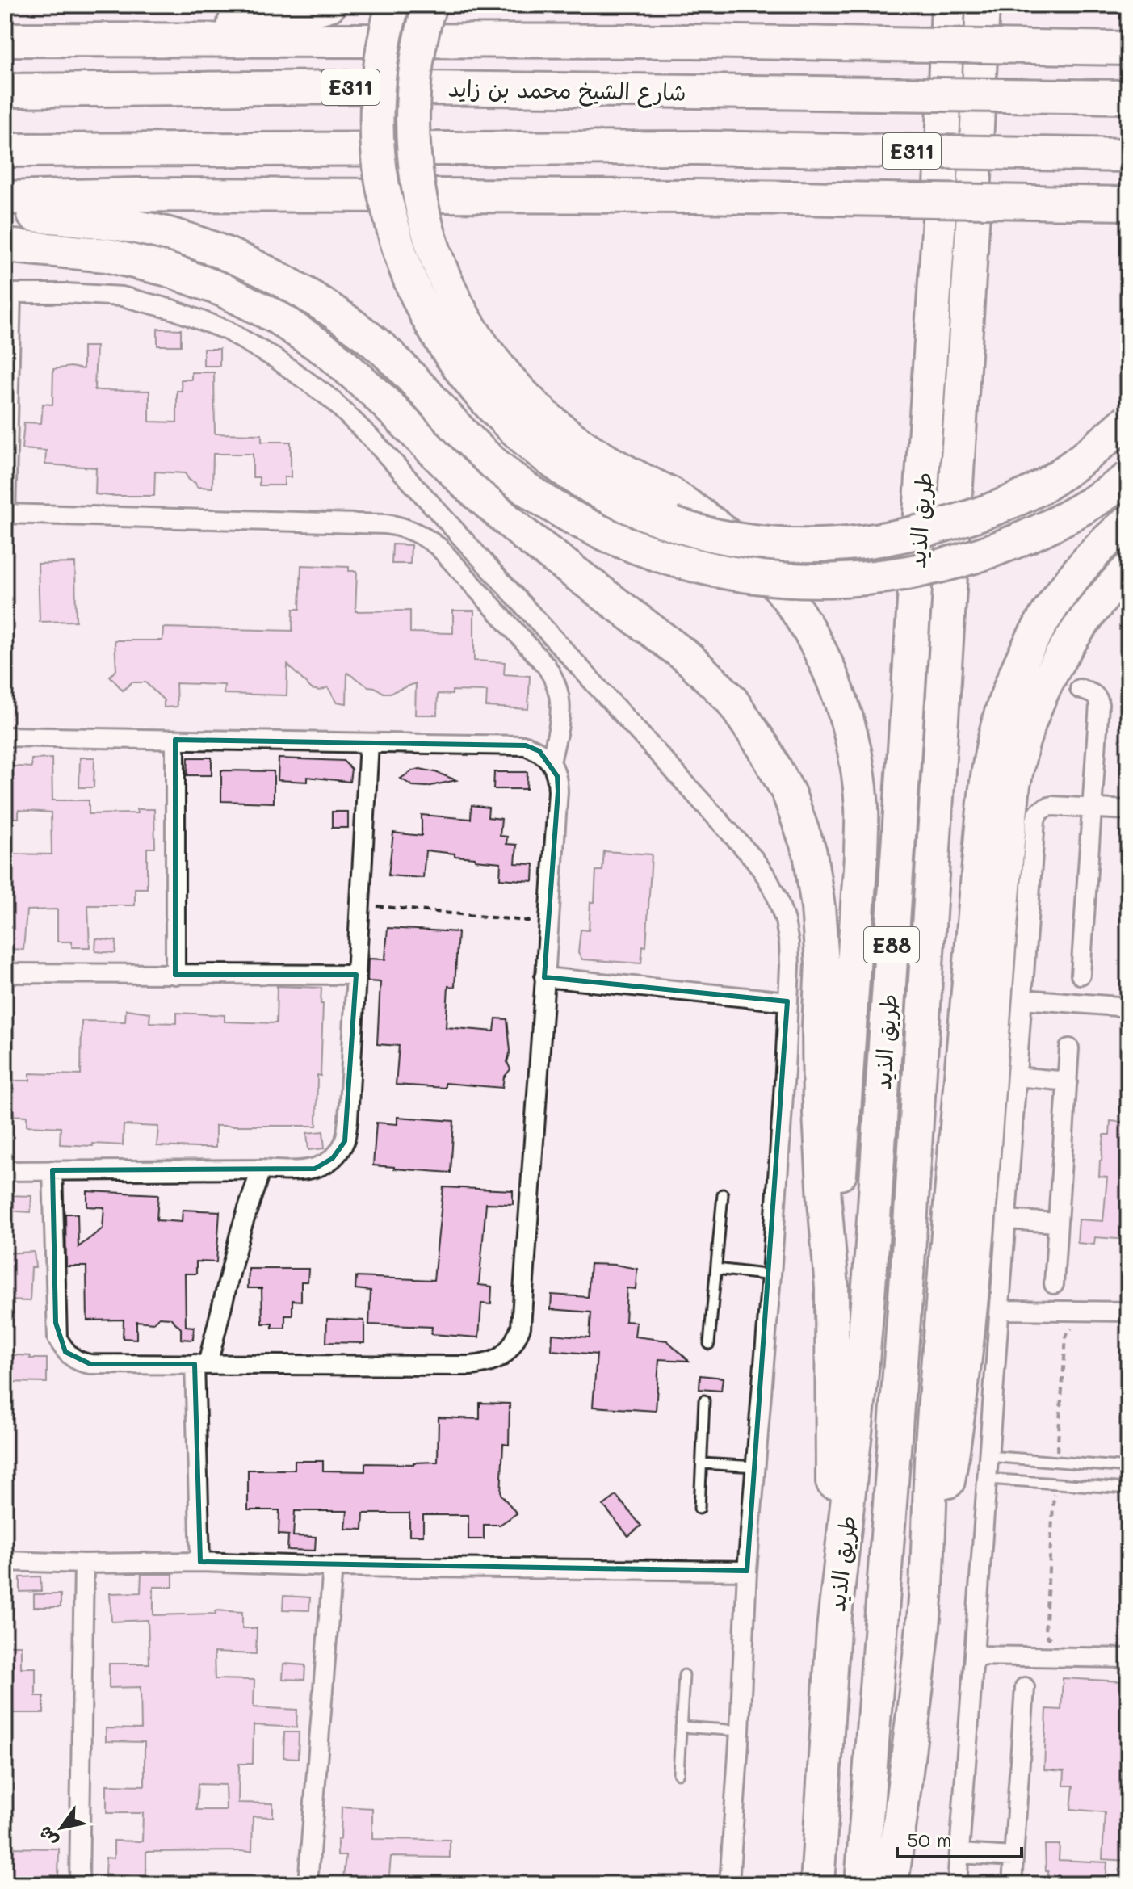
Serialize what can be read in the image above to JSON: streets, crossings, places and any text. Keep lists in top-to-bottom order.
{
  "streets": {
    "highway": [
      "E311",
      "شارع الشيخ محمد بن زايد",
      "طريق الذيد",
      "E88"
    ]
  },
  "scale_bar": "50 m",
  "north": "bottom left"
}
